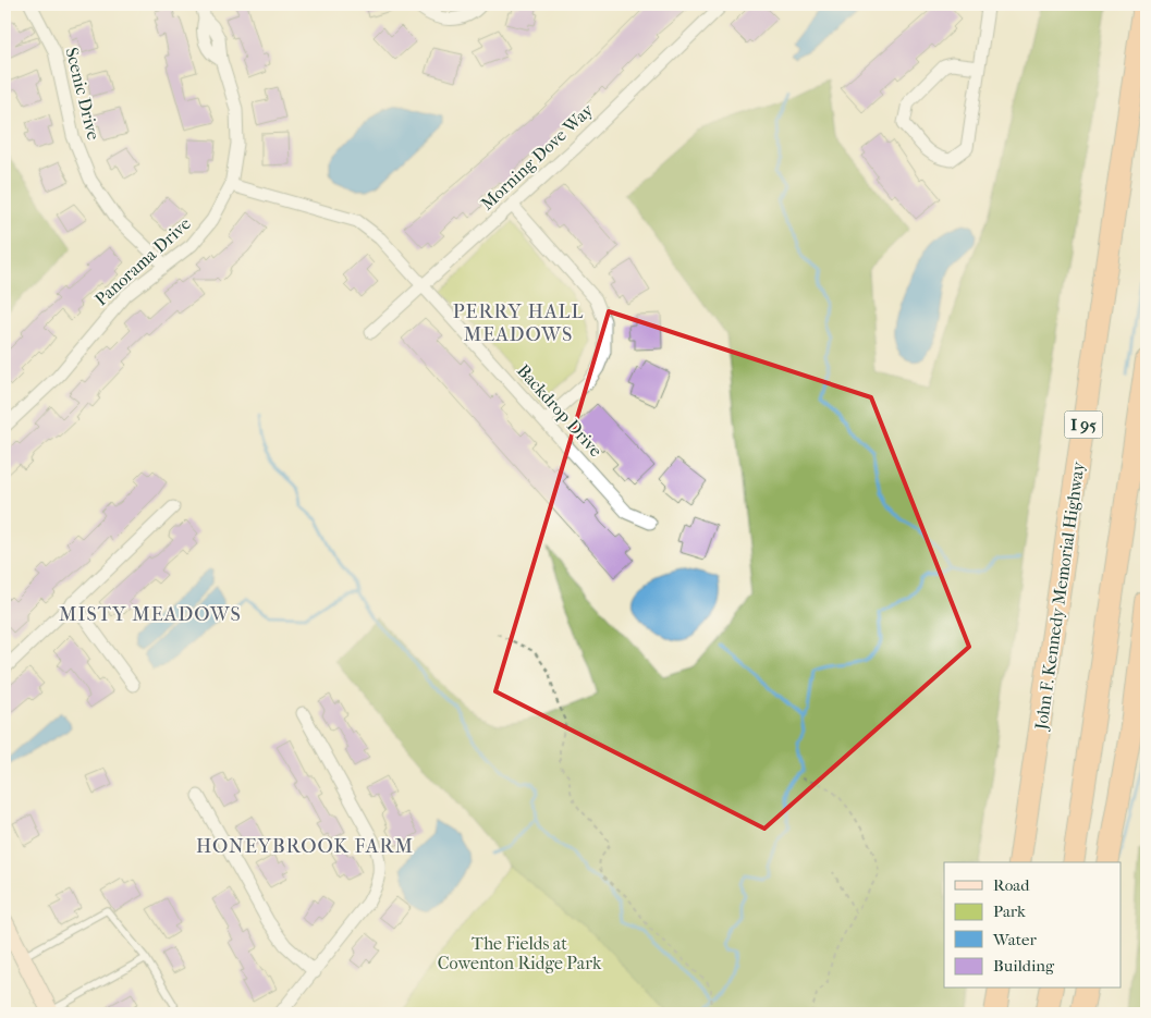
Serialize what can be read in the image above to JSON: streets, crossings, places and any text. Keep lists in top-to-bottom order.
{
  "streets": {
    "highway": ["I 95", "John F. Kennedy Memorial Highway"],
    "street": [
      "Scenic Drive",
      "Morning Dove Way",
      "Panorama Drive",
      "Backdrop Drive"
    ]
  },
  "crossings": [
    ["Scenic Drive", "Panorama Drive"],
    ["Morning Dove Way", "Backdrop Drive"],
    ["Panorama Drive", "Backdrop Drive"]
  ],
  "districts": ["PERRY HALL MEADOWS", "MISTY MEADOWS", "HONEYBROOK FARM"],
  "parks": ["The Fields at Cowenton Ridge Park"],
  "legend": [
    "Road",
    "Park",
    "Water",
    "Building"
  ]
}
